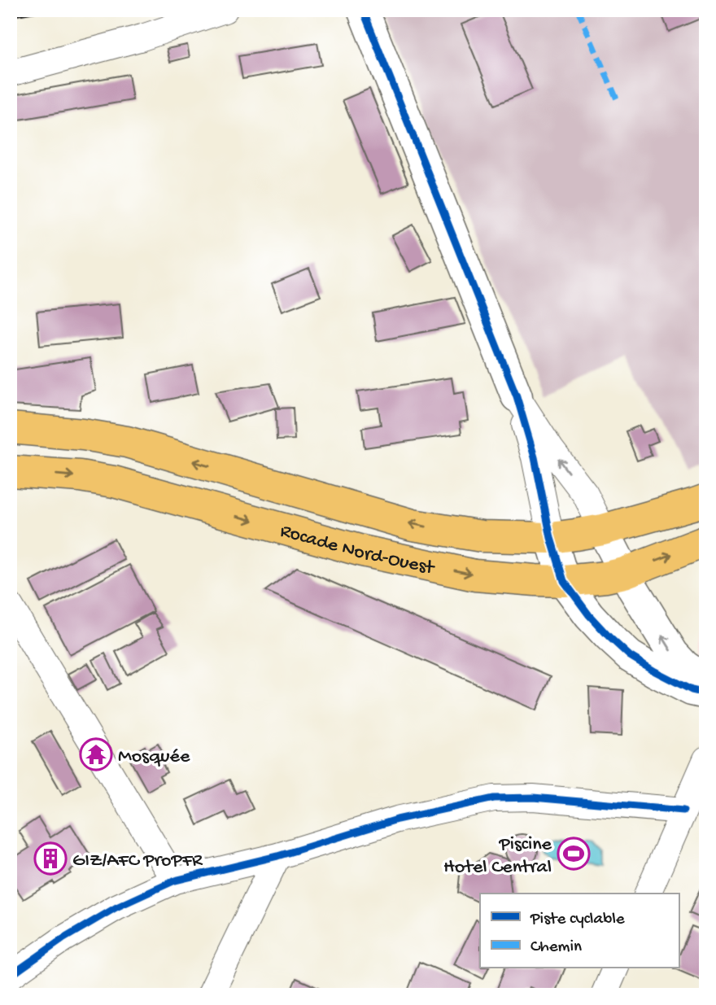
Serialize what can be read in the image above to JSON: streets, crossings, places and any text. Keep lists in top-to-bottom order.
{
  "streets": {
    "main road": ["Rocade Nord-Ouest"]
  },
  "places": {
    "temple": ["Mosquée"],
    "sports": ["Piscine Hotel Central"],
    "building": ["GIZ/AFC ProPFR"]
  },
  "legend": ["Piste cyclable", "Chemin"]
}
